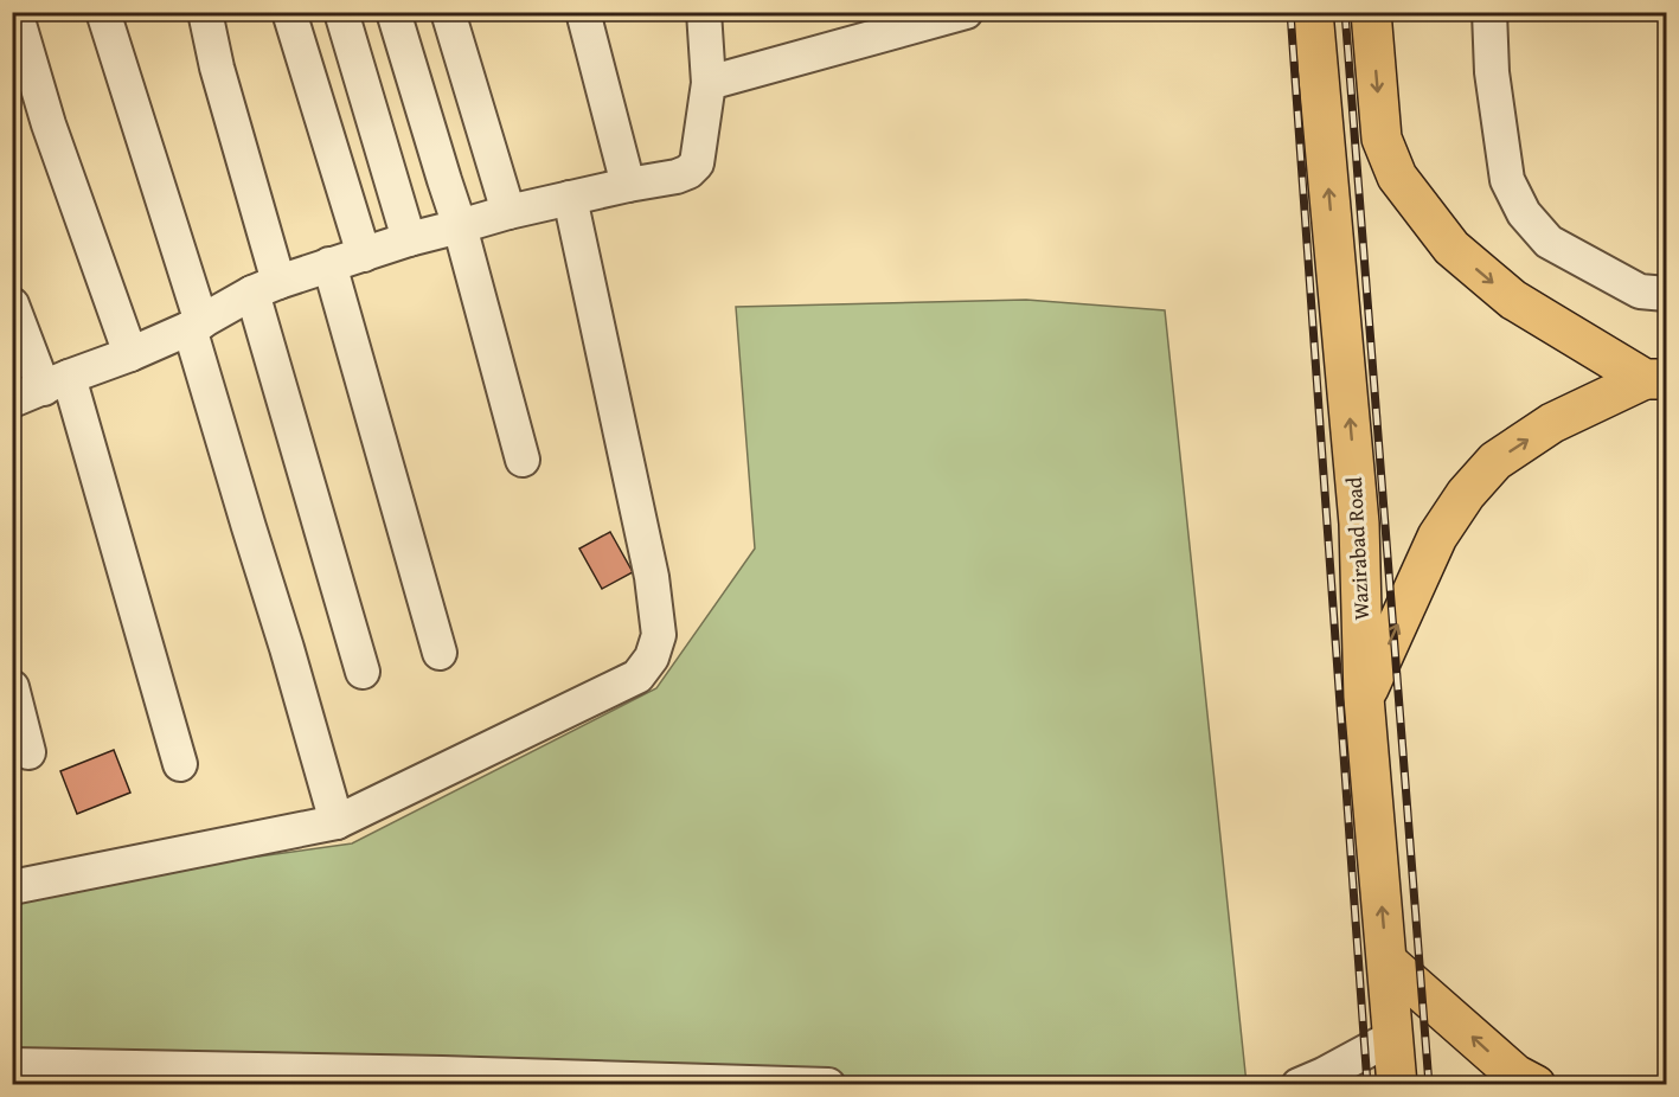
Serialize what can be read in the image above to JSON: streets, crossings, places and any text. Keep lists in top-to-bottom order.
{
  "streets": {
    "main road": ["Wazirabad Road"]
  },
  "one_way": ["Wazirabad Road"]
}
